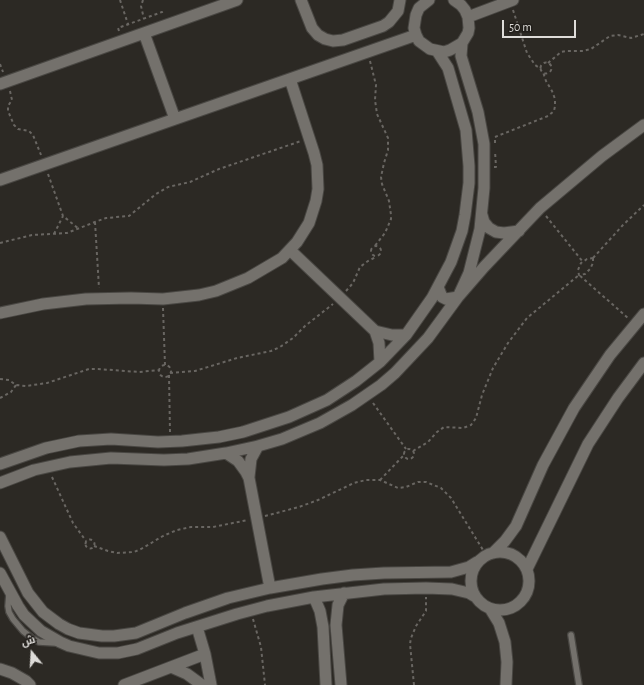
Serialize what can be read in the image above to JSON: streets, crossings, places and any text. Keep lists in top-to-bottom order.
{
  "scale_bar": "50 m",
  "north": "top"
}
